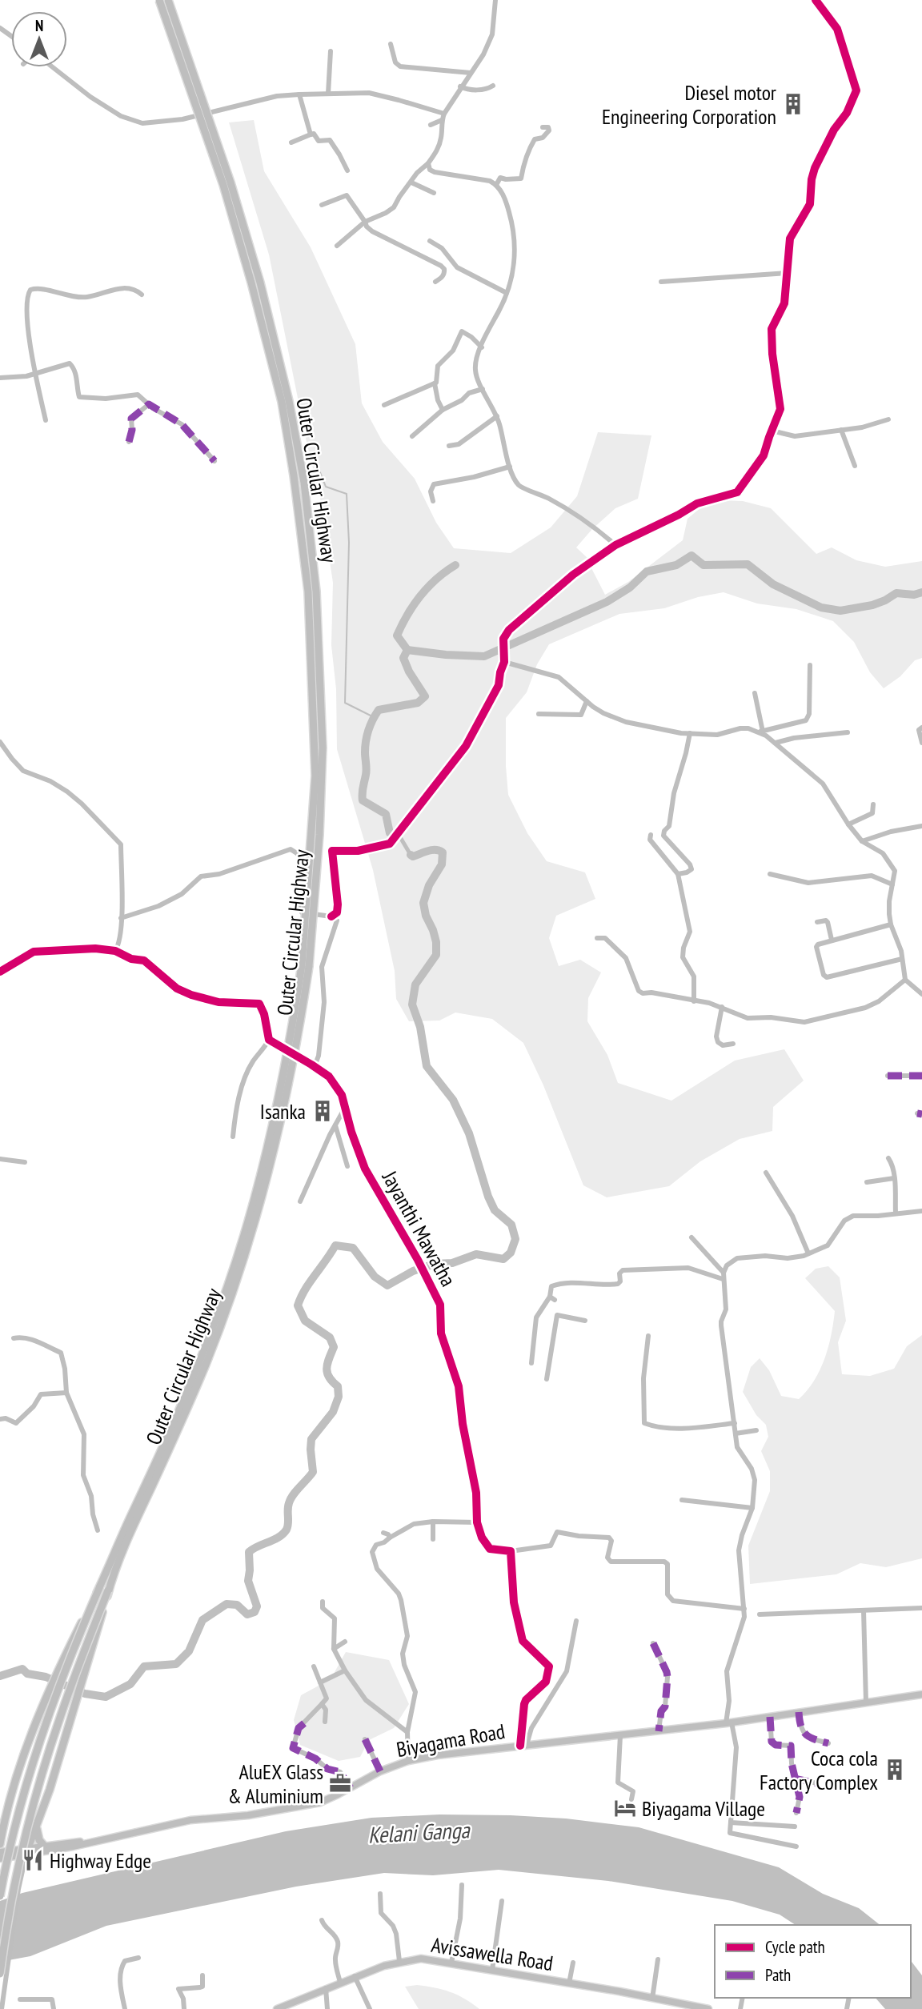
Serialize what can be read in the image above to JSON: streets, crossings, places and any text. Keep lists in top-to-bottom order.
{
  "streets": {
    "highway": ["Outer Circular Highway"],
    "main road": ["Biyagama Road", "Avissawella Road"],
    "street": ["Jayanthi Mawatha"]
  },
  "water": ["Kelani Ganga"],
  "places": {
    "building": ["Diesel motor Engineering Corporation", "Isanka", "Coca cola Factory Complex"],
    "office": ["AluEX Glass & Aluminium"],
    "hotel": ["Biyagama Village"],
    "restaurant": ["Highway Edge"]
  },
  "legend": ["Cycle path", "Path"],
  "north": "top"
}
